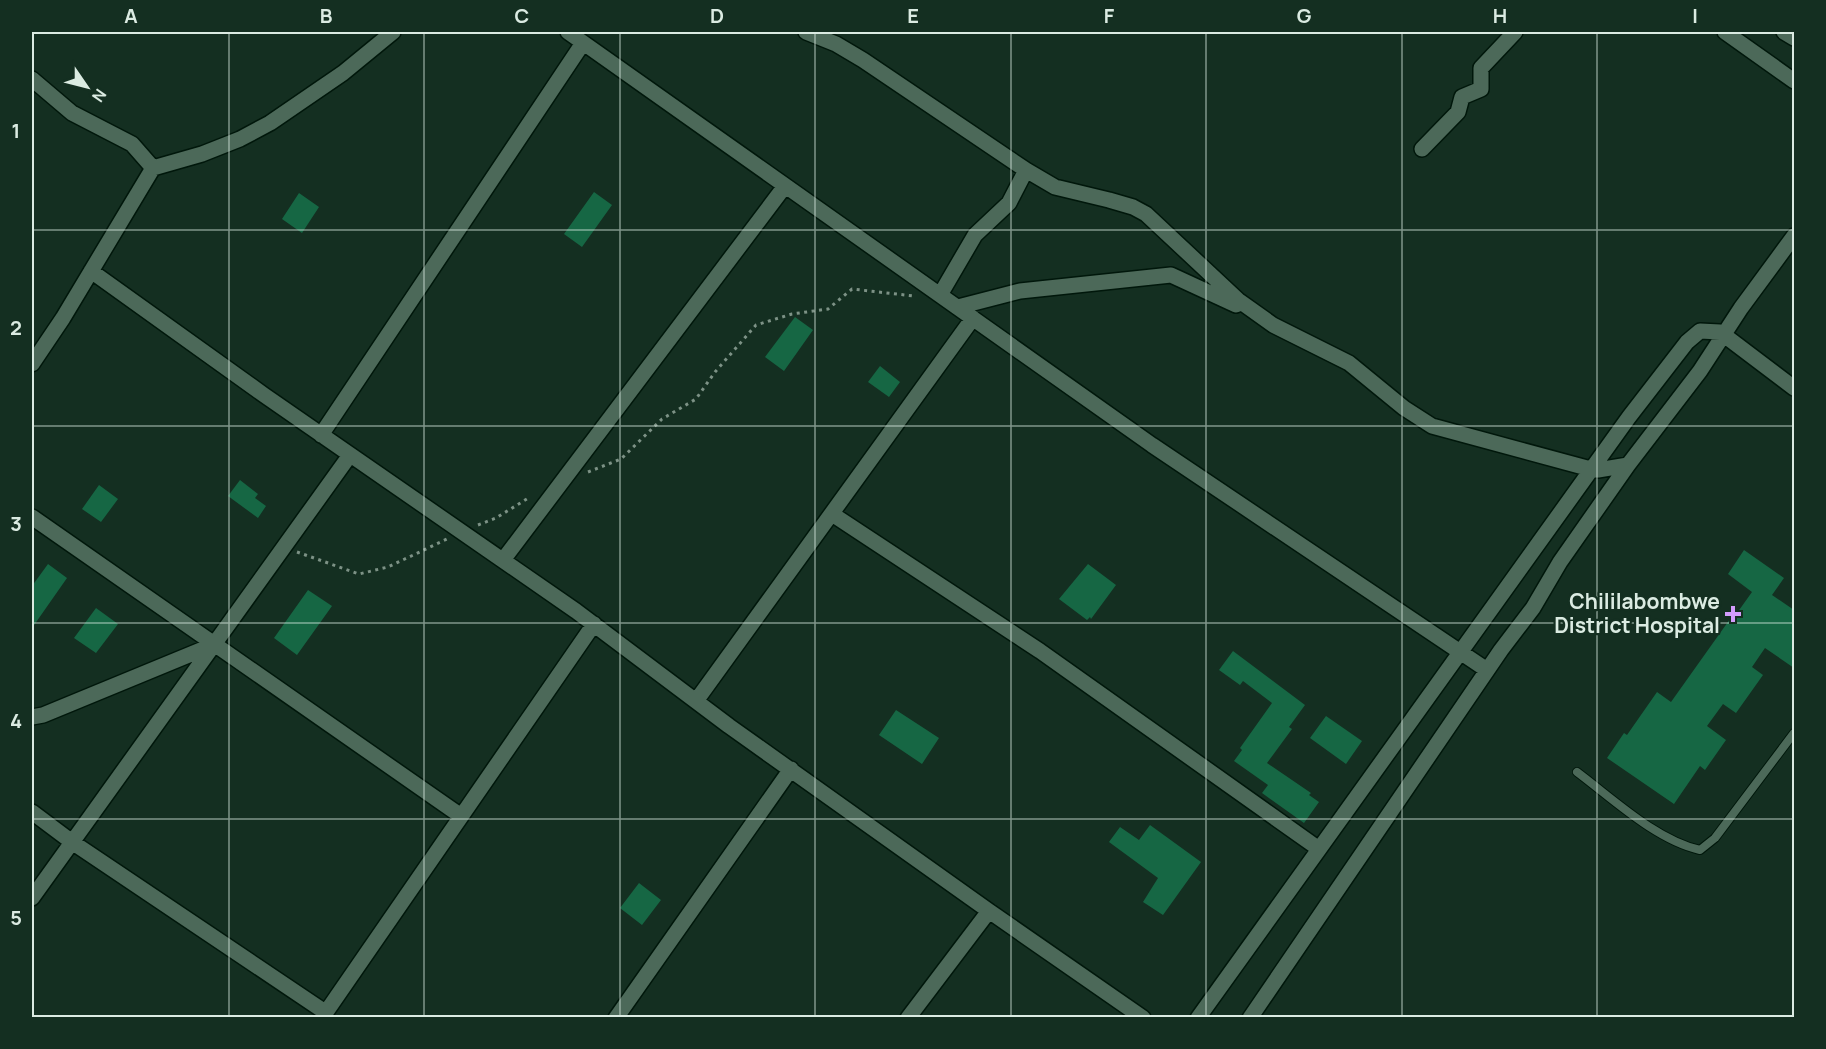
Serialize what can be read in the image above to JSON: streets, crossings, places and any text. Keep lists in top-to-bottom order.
{
  "places": {
    "health": ["Chililabombwe District Hospital"]
  },
  "north": "bottom right",
  "grid": {
    "columns": [
      "A",
      "B",
      "C",
      "D",
      "E",
      "F",
      "G",
      "H",
      "I"
    ],
    "rows": [
      "1",
      "2",
      "3",
      "4",
      "5"
    ]
  }
}
